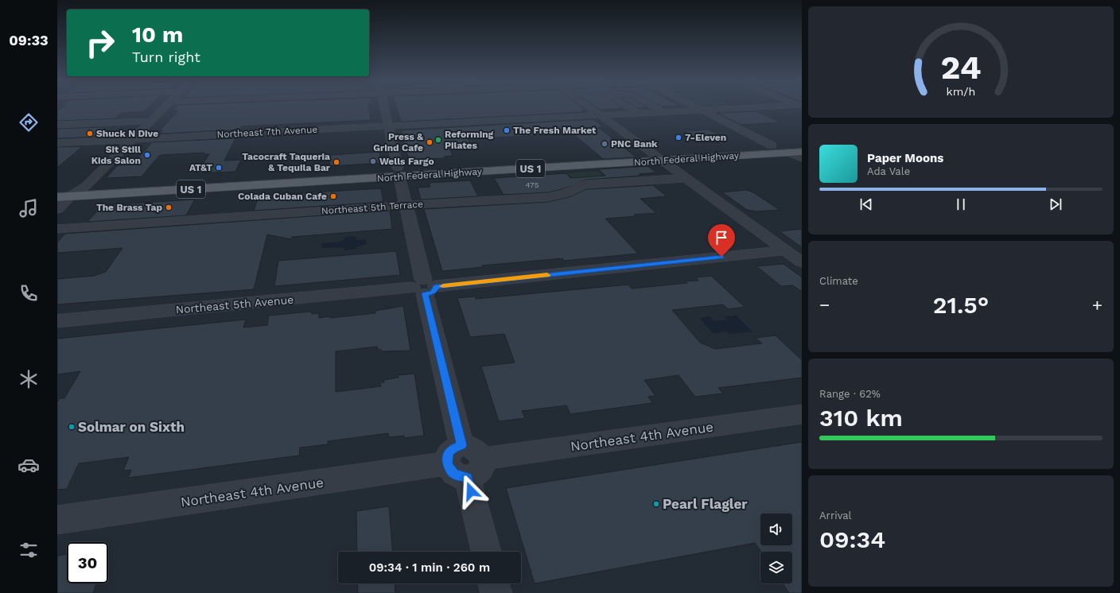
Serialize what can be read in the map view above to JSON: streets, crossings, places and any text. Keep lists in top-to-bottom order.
{
  "streets": {
    "main road": ["North Federal Highway", "US 1"],
    "street": [
      "Northeast 7th Avenue",
      "Northeast 5th Terrace",
      "Northeast 5th Avenue",
      "Northeast 4th Avenue"
    ]
  },
  "places": [
    "The Fresh Market",
    "Shuck N Dive",
    "7-Eleven",
    "Reforming Pilates",
    "Press & Grind Cafe",
    "PNC Bank",
    "Sit Still Kids Salon",
    "Wells Fargo",
    "Tacocraft Taqueria & Tequila Bar",
    "AT&T",
    "Colada Cuban Cafe",
    "The Brass Tap",
    "Solmar on Sixth",
    "Pearl Flagler"
  ],
  "house_numbers": ["475"],
  "page": {
    "tabs": "09:33",
    "turn": ["10 m", "Turn right"],
    "song": ["Paper Moons", "Ada Vale"],
    "tile": [
      "Climate",
      ["Range · 62%", "310 km"],
      ["Arrival", "09:34"]
    ],
    "heat": ["−", "21.5°", "+"],
    "limit": "30",
    "trip": "09:34 · 1 min · 260 m",
    "gauge": ["24", "km/h"]
  }
}
